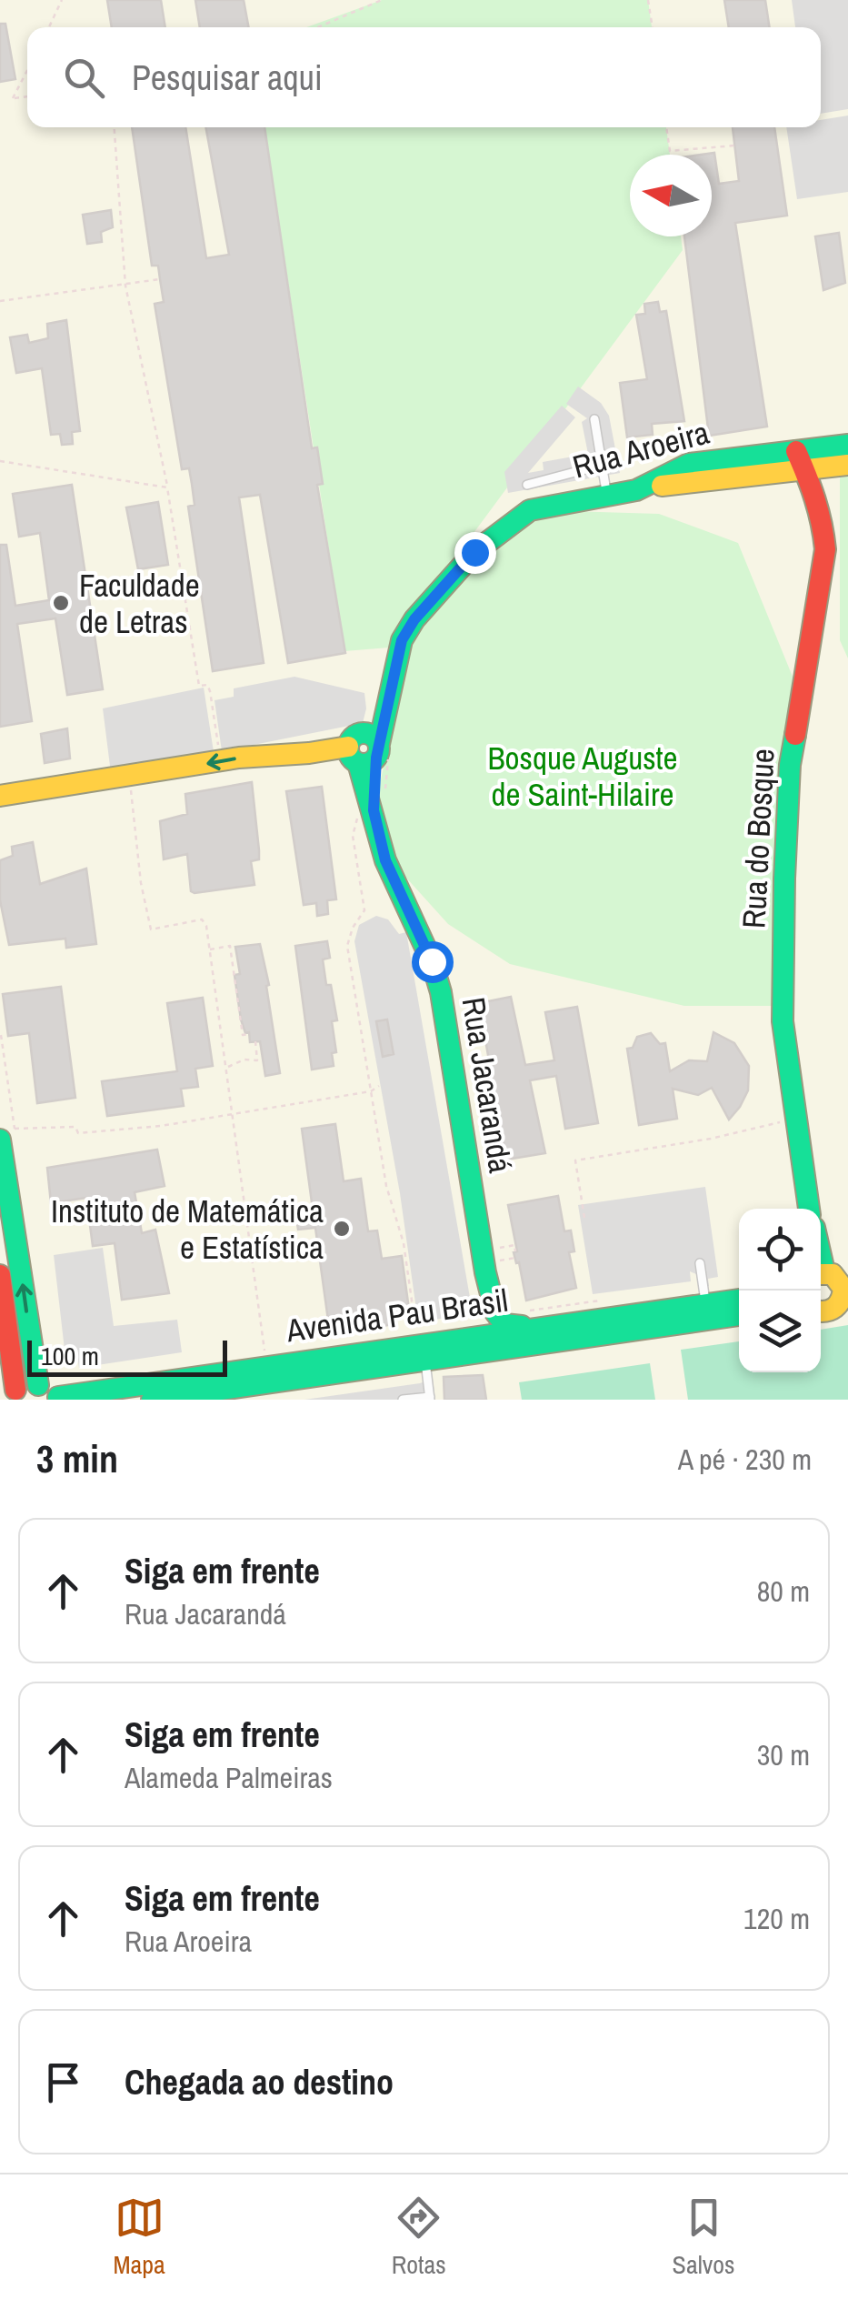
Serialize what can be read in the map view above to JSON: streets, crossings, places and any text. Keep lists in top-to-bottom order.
{
  "streets": {
    "street": [
      "Rua Aroeira",
      "Rua do Bosque",
      "Rua Jacarandá",
      "Avenida Pau Brasil"
    ]
  },
  "crossings": [
    ["Rua Aroeira", "Rua do Bosque"],
    ["Rua Aroeira", "Rua Jacarandá"]
  ],
  "parks": ["Bosque Auguste de Saint-Hilaire"],
  "places": ["Faculdade de Letras", "Instituto de Matemática e Estatística"],
  "scale_bar": "100 m",
  "north": "left",
  "page": {
    "search": "Pesquisar aqui",
    "scale": "100 m",
    "heading": ["3 min", "A pé · 230 m"],
    "list": [
      ["Siga em frente", "Rua Jacarandá", "80 m"],
      ["Siga em frente", "Alameda Palmeiras", "30 m"],
      ["Siga em frente", "Rua Aroeira", "120 m"],
      "Chegada ao destino"
    ],
    "nav": ["Mapa", "Rotas", "Salvos"]
  }
}
